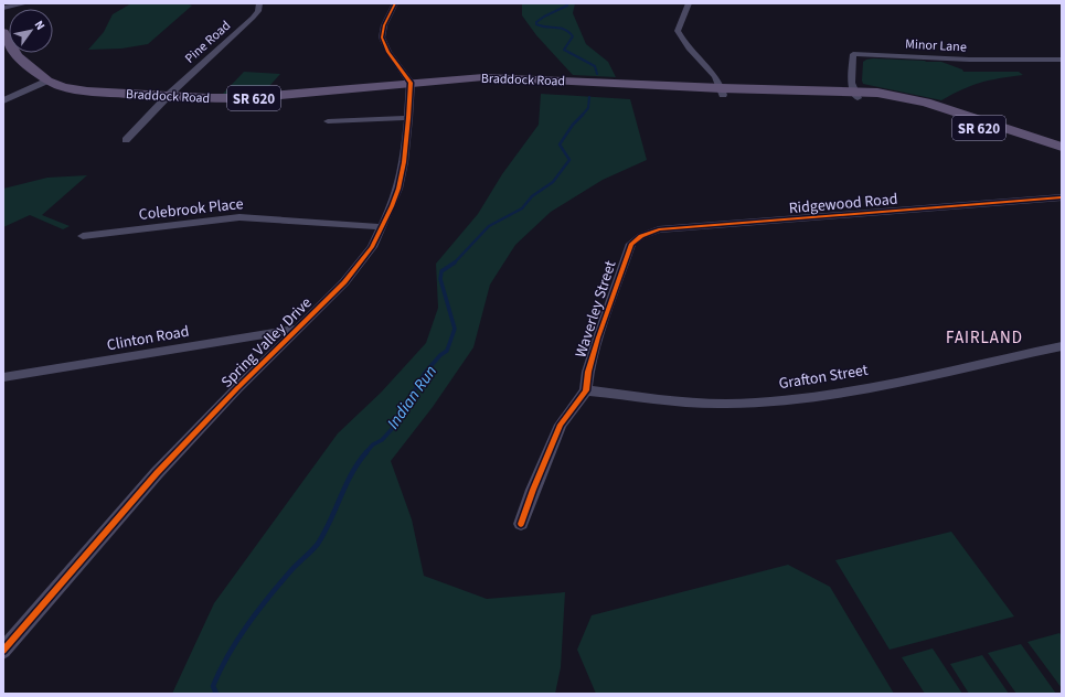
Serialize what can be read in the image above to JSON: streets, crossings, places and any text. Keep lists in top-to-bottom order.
{
  "streets": {
    "main road": ["Braddock Road", "SR 620"],
    "street": [
      "Pine Road",
      "Minor Lane",
      "Ridgewood Road",
      "Colebrook Place",
      "Waverley Street",
      "Clinton Road",
      "Spring Valley Drive",
      "Grafton Street"
    ]
  },
  "crossings": [
    ["Pine Road", "Braddock Road"],
    ["Minor Lane", "Braddock Road"],
    ["Braddock Road", "Spring Valley Drive"],
    ["Ridgewood Road", "Waverley Street"],
    ["Colebrook Place", "Spring Valley Drive"],
    ["Waverley Street", "Grafton Street"],
    ["Clinton Road", "Spring Valley Drive"]
  ],
  "districts": ["FAIRLAND"],
  "water": ["Indian Run"],
  "north": "top right"
}
